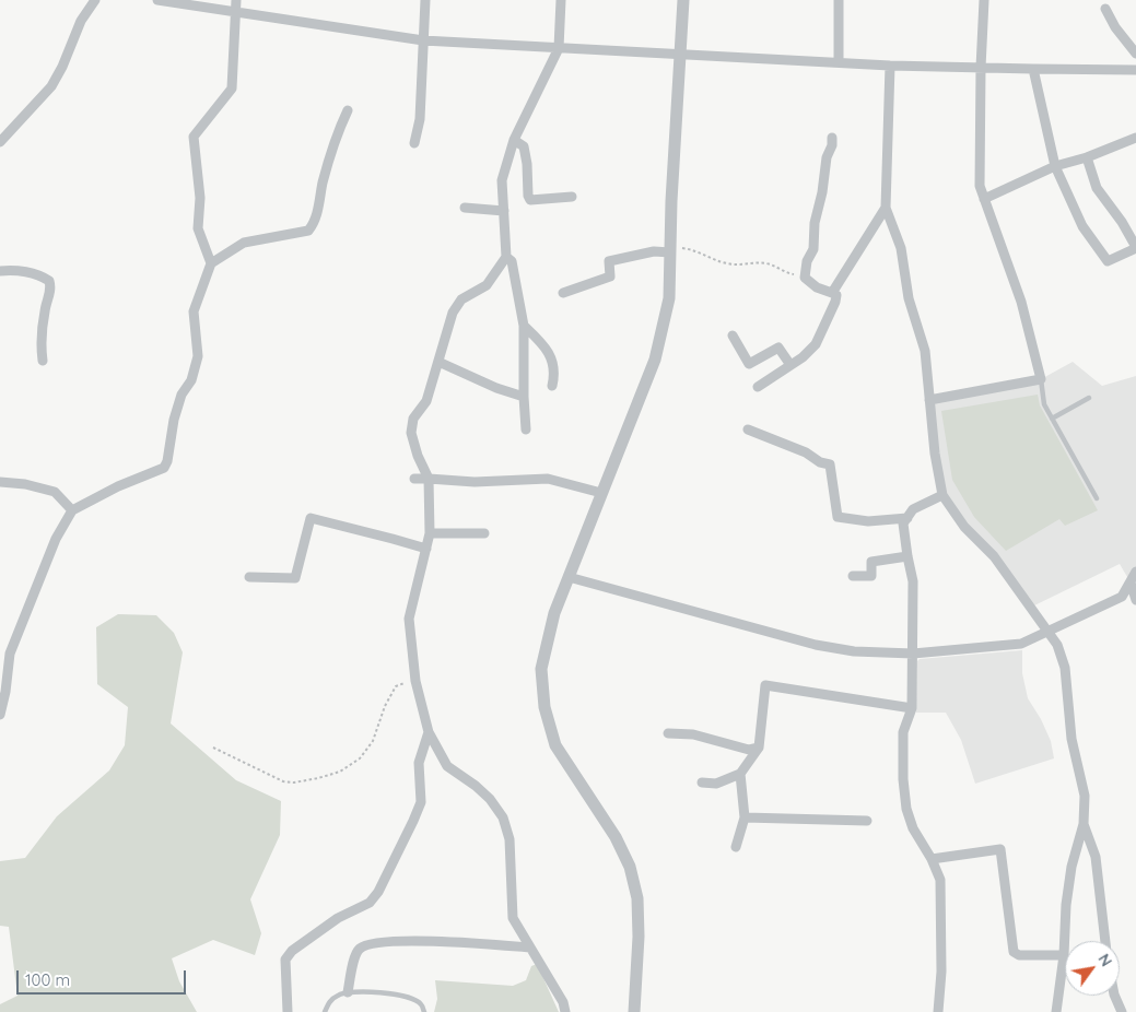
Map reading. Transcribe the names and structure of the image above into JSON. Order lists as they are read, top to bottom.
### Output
{
  "scale_bar": "100 m",
  "north": "top right"
}
